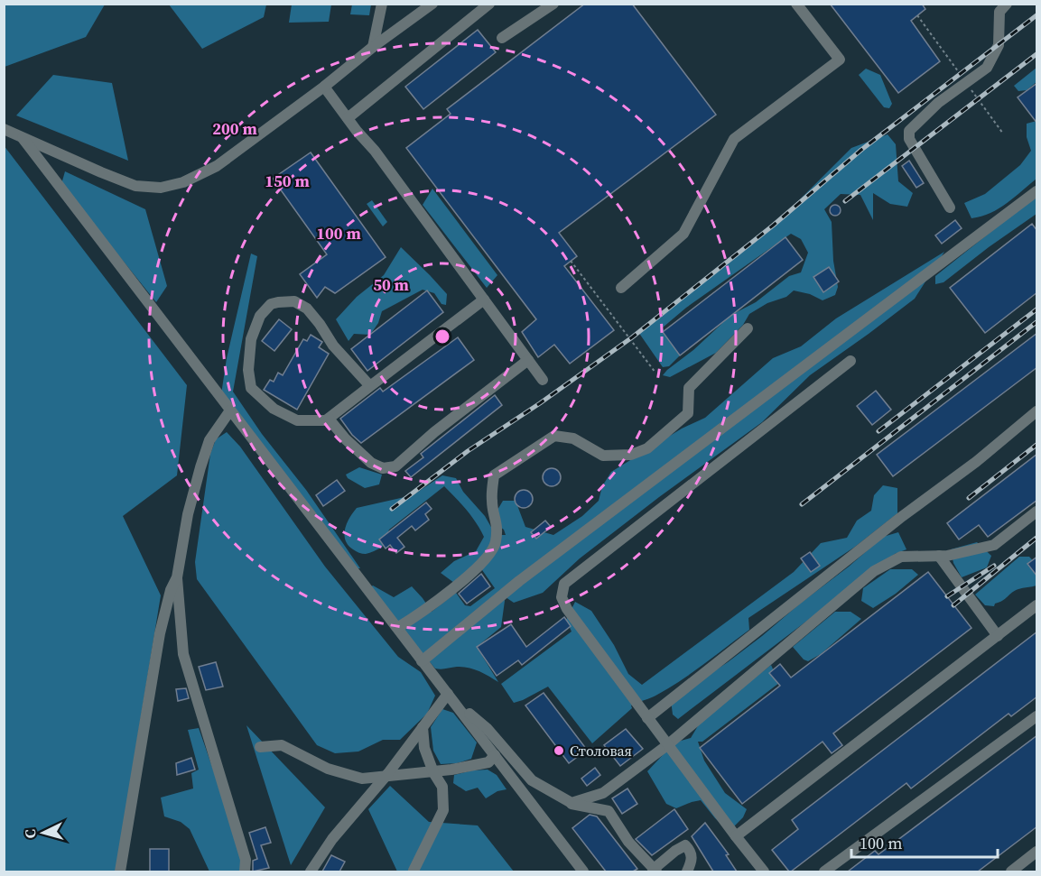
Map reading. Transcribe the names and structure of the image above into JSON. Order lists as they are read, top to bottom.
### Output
{
  "places": ["Столовая"],
  "scale_bar": "100 m",
  "north": "left",
  "rings": [
    "200 m",
    "150 m",
    "100 m",
    "50 m"
  ]
}
